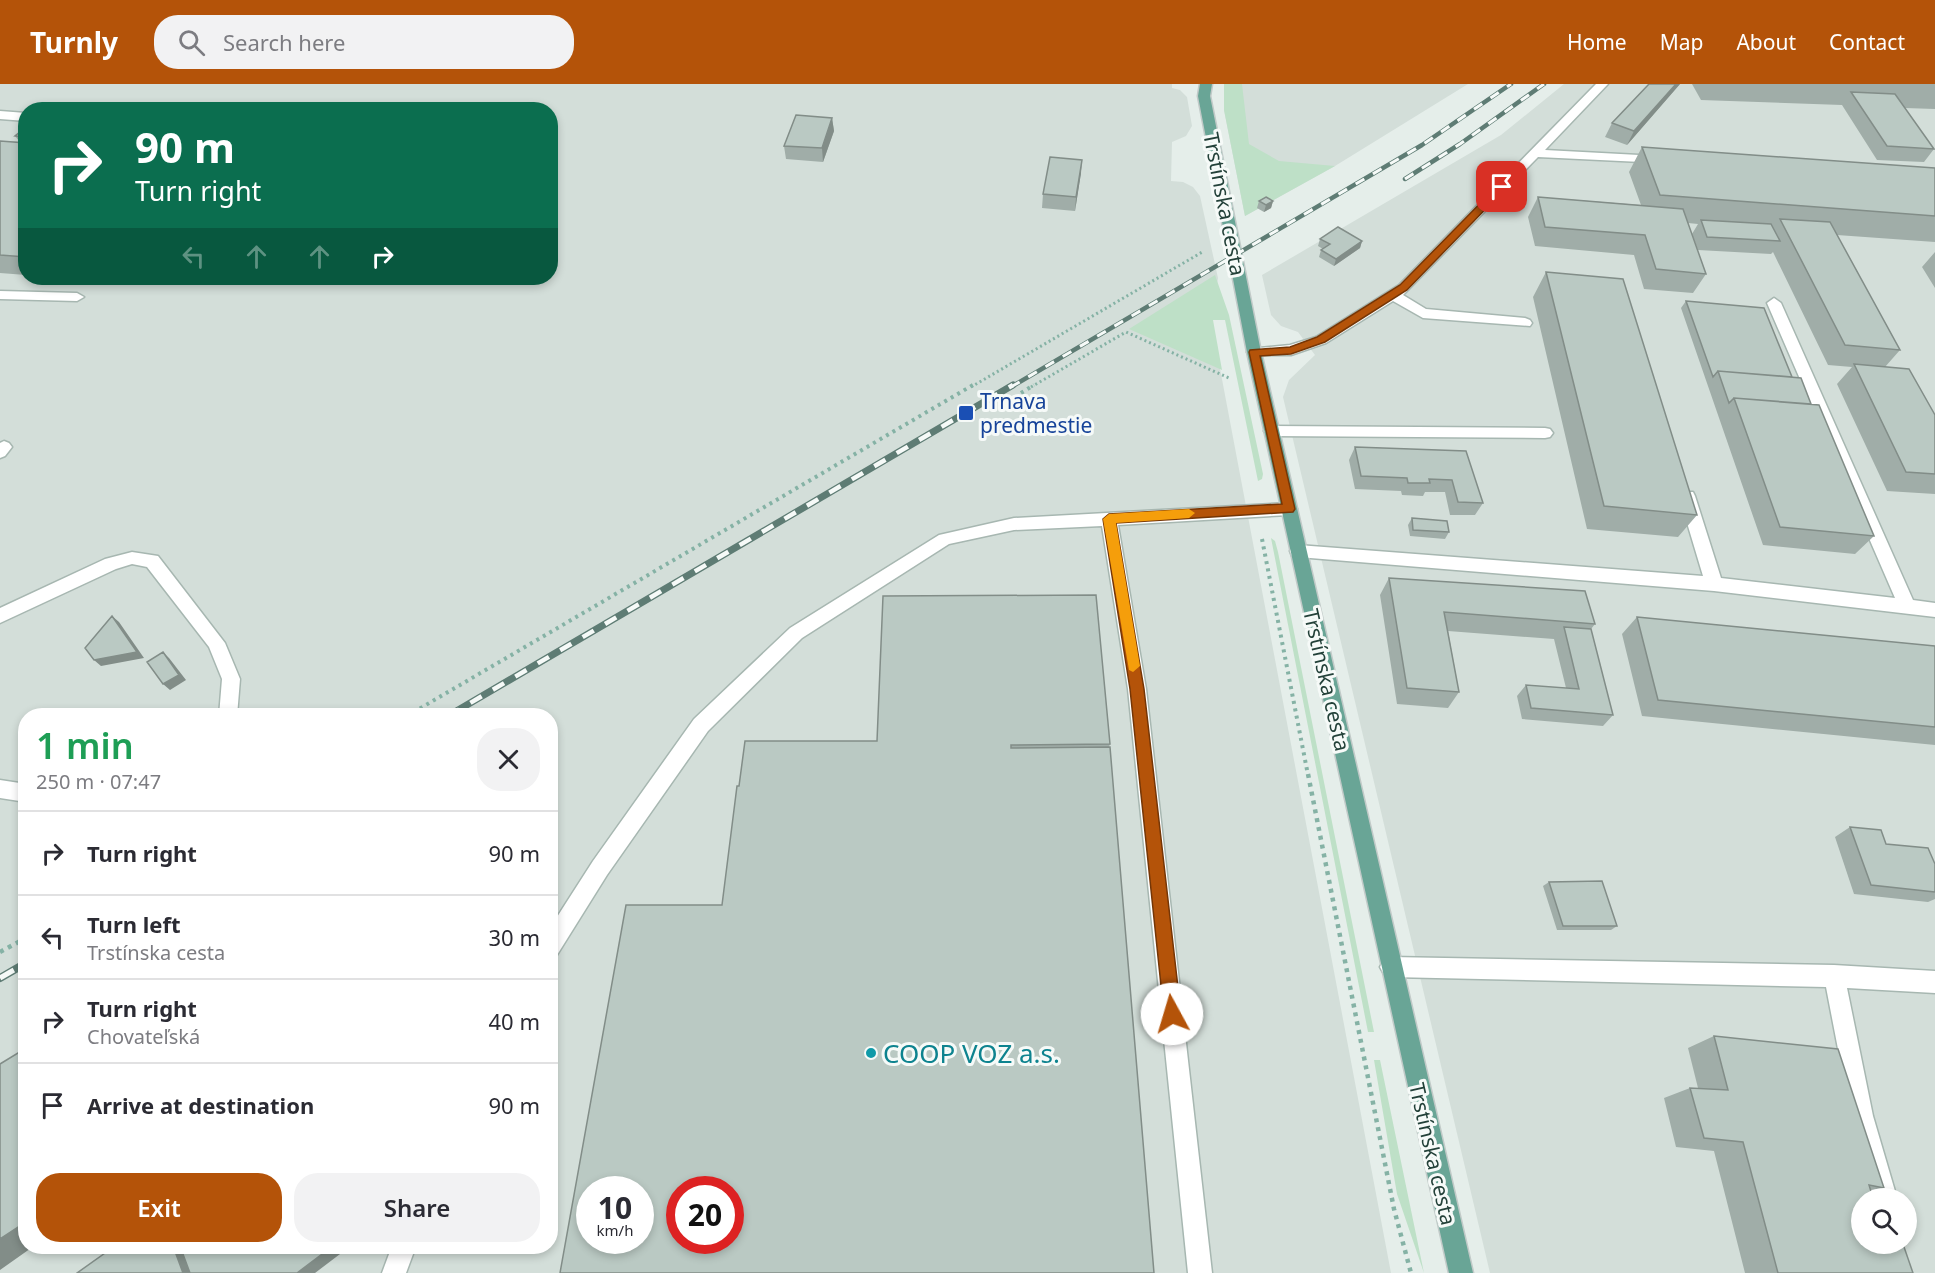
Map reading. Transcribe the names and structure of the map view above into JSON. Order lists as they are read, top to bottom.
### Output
{
  "streets": {
    "main road": ["Trstínska cesta"]
  },
  "places": {
    "transit": ["Trnava predmestie"],
    "other": ["COOP VOZ a.s."]
  },
  "page": {
    "header": "Turnly",
    "search": "Search here",
    "nav": [
      "Home",
      "Map",
      "About",
      "Contact"
    ],
    "turn": ["90 m", "Turn right"],
    "heading": ["1 min", "250 m · 07:47"],
    "list": [
      {
        "name": "Turn right",
        "value": "90 m"
      },
      {
        "name": "Turn left",
        "note": "Trstínska cesta",
        "value": "30 m"
      },
      {
        "name": "Turn right",
        "note": "Chovateľská",
        "value": "40 m"
      },
      {
        "name": "Arrive at destination",
        "value": "90 m"
      }
    ],
    "buttons": ["Exit", "Share"],
    "speed": "10 km/h",
    "limit": "20"
  }
}
